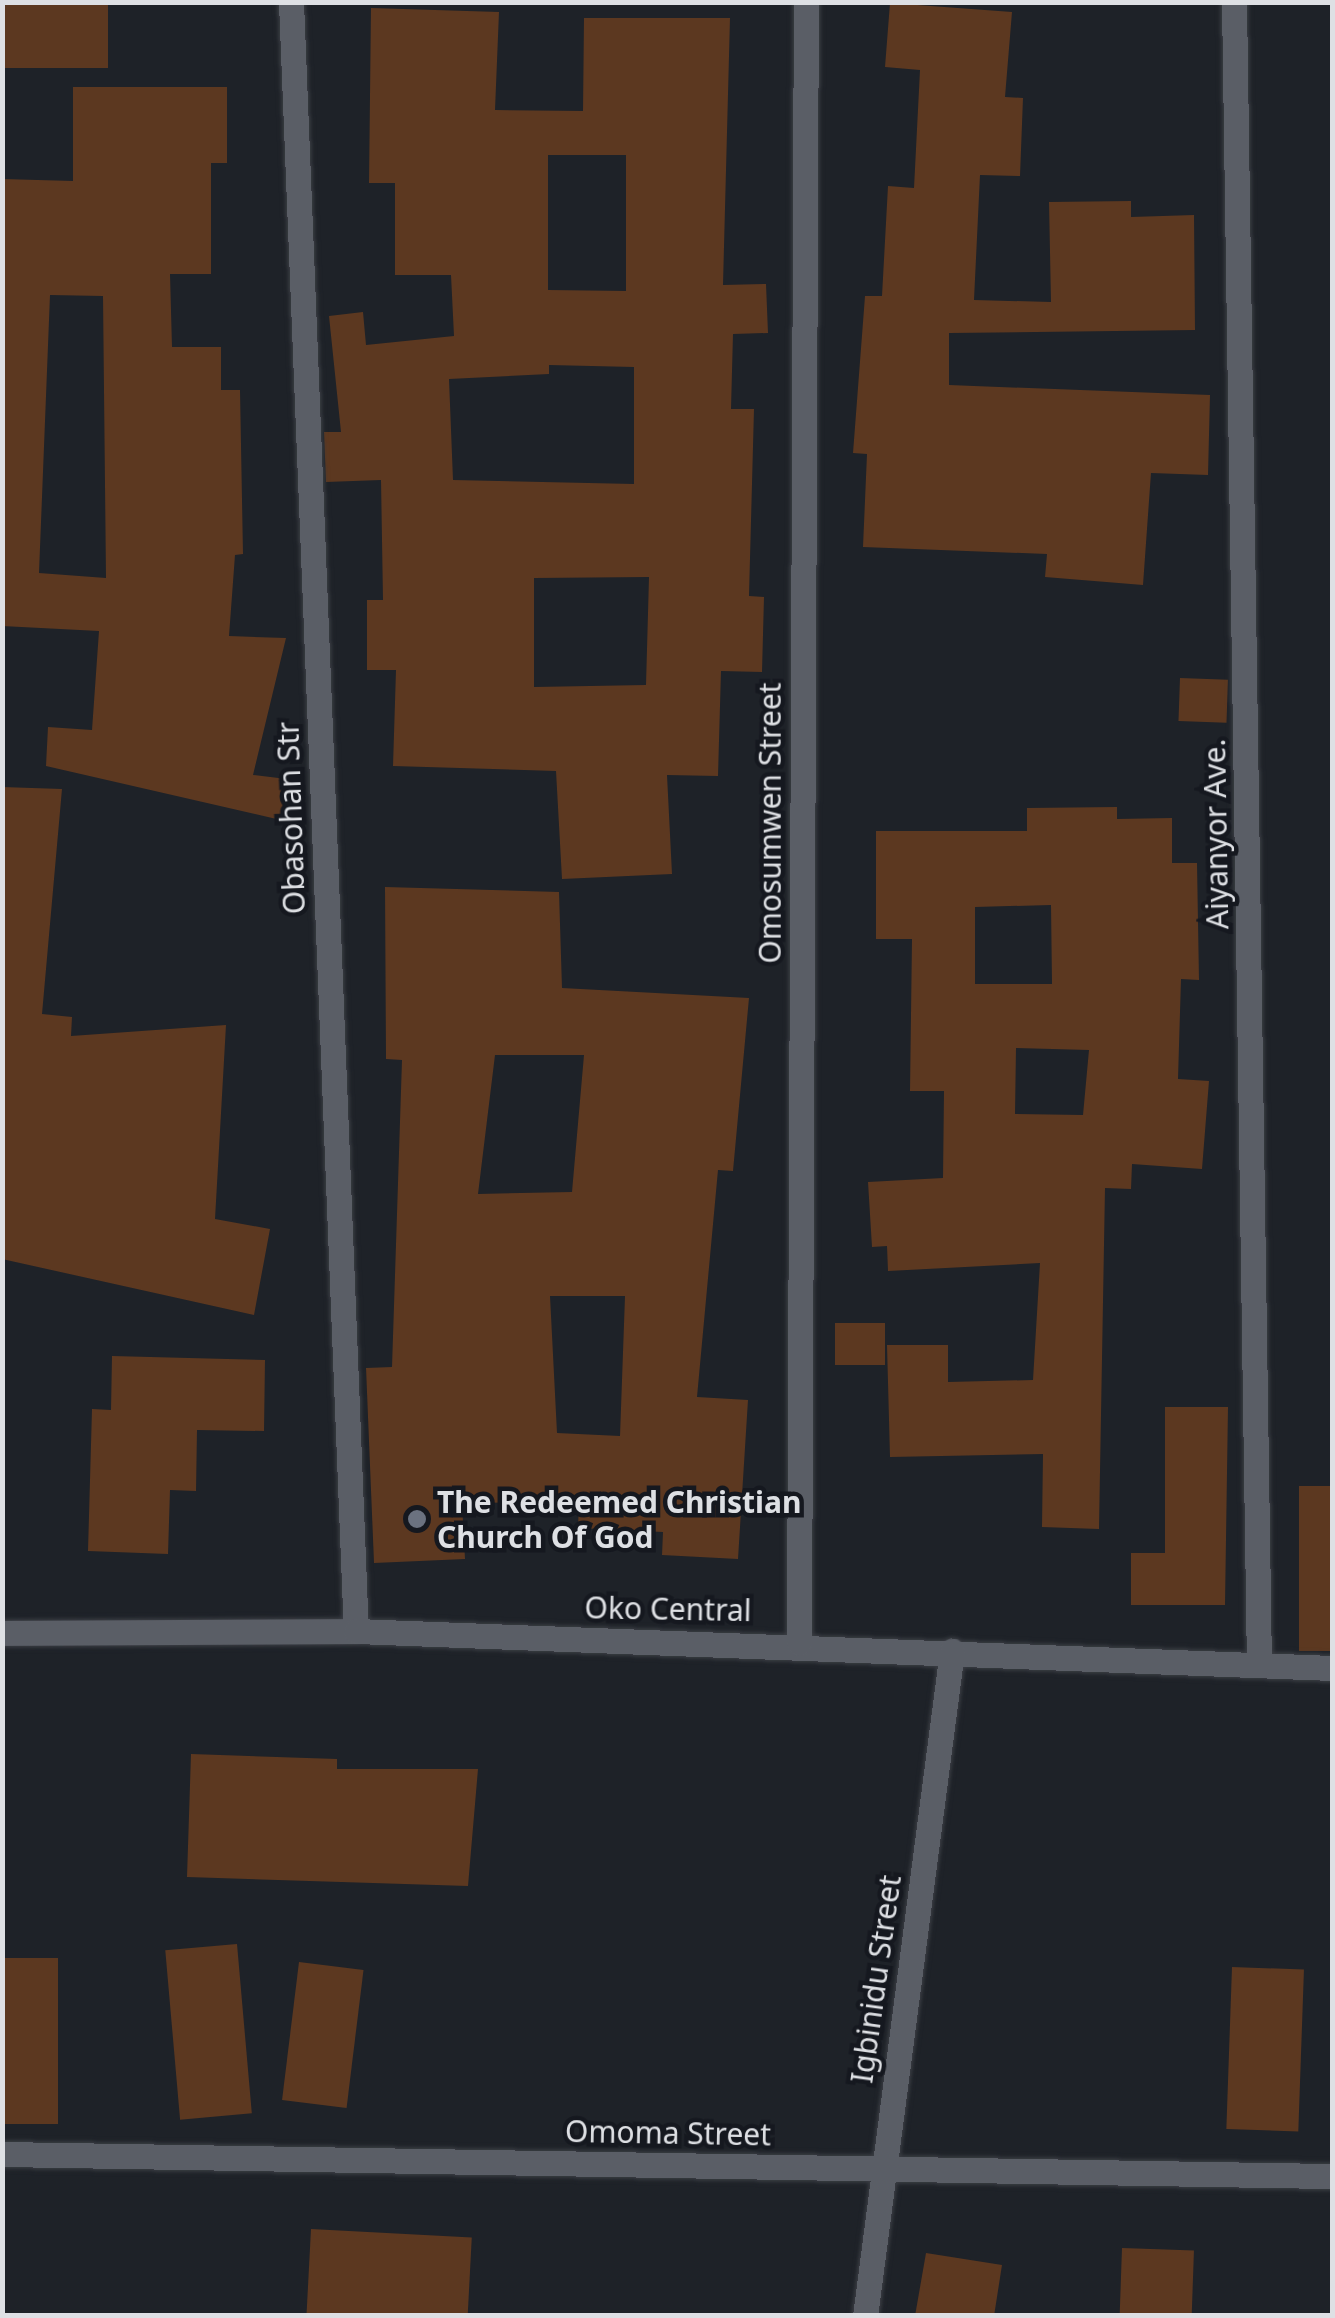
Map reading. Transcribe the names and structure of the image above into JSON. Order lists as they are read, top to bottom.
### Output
{
  "streets": {
    "street": [
      "Obasohan Str",
      "Omosumwen Street",
      "Aiyanyor Ave.",
      "Oko Central",
      "Igbinidu Street",
      "Omoma Street"
    ]
  },
  "crossings": [
    ["Obasohan Str", "Oko Central"],
    ["Omosumwen Street", "Oko Central"],
    ["Aiyanyor Ave.", "Oko Central"],
    ["Oko Central", "Igbinidu Street"],
    ["Igbinidu Street", "Omoma Street"]
  ],
  "places": ["The Redeemed Christian Church Of God"]
}
